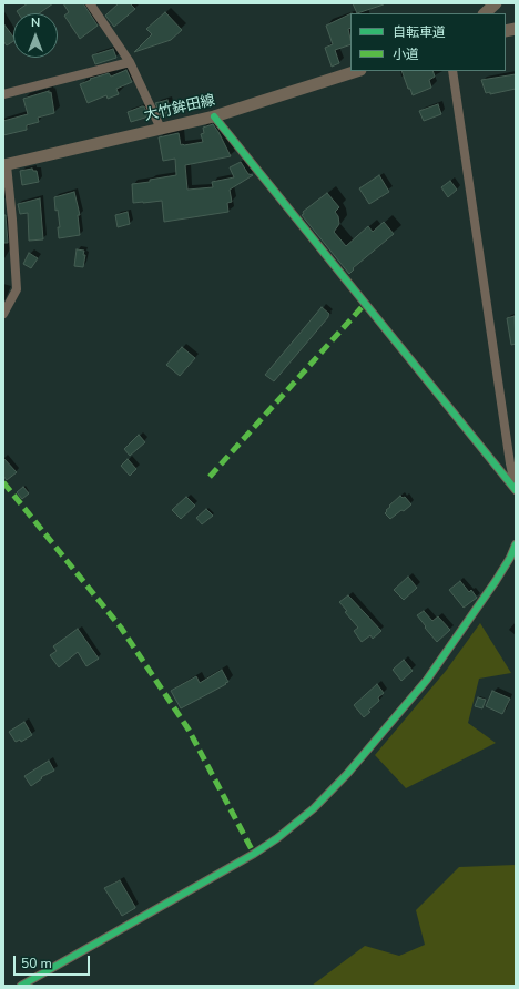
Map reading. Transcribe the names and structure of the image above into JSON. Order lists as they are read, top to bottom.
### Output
{
  "streets": {
    "main road": ["大竹鉾田線"]
  },
  "legend": ["自転車道", "小道"],
  "scale_bar": "50 m",
  "north": "top"
}
